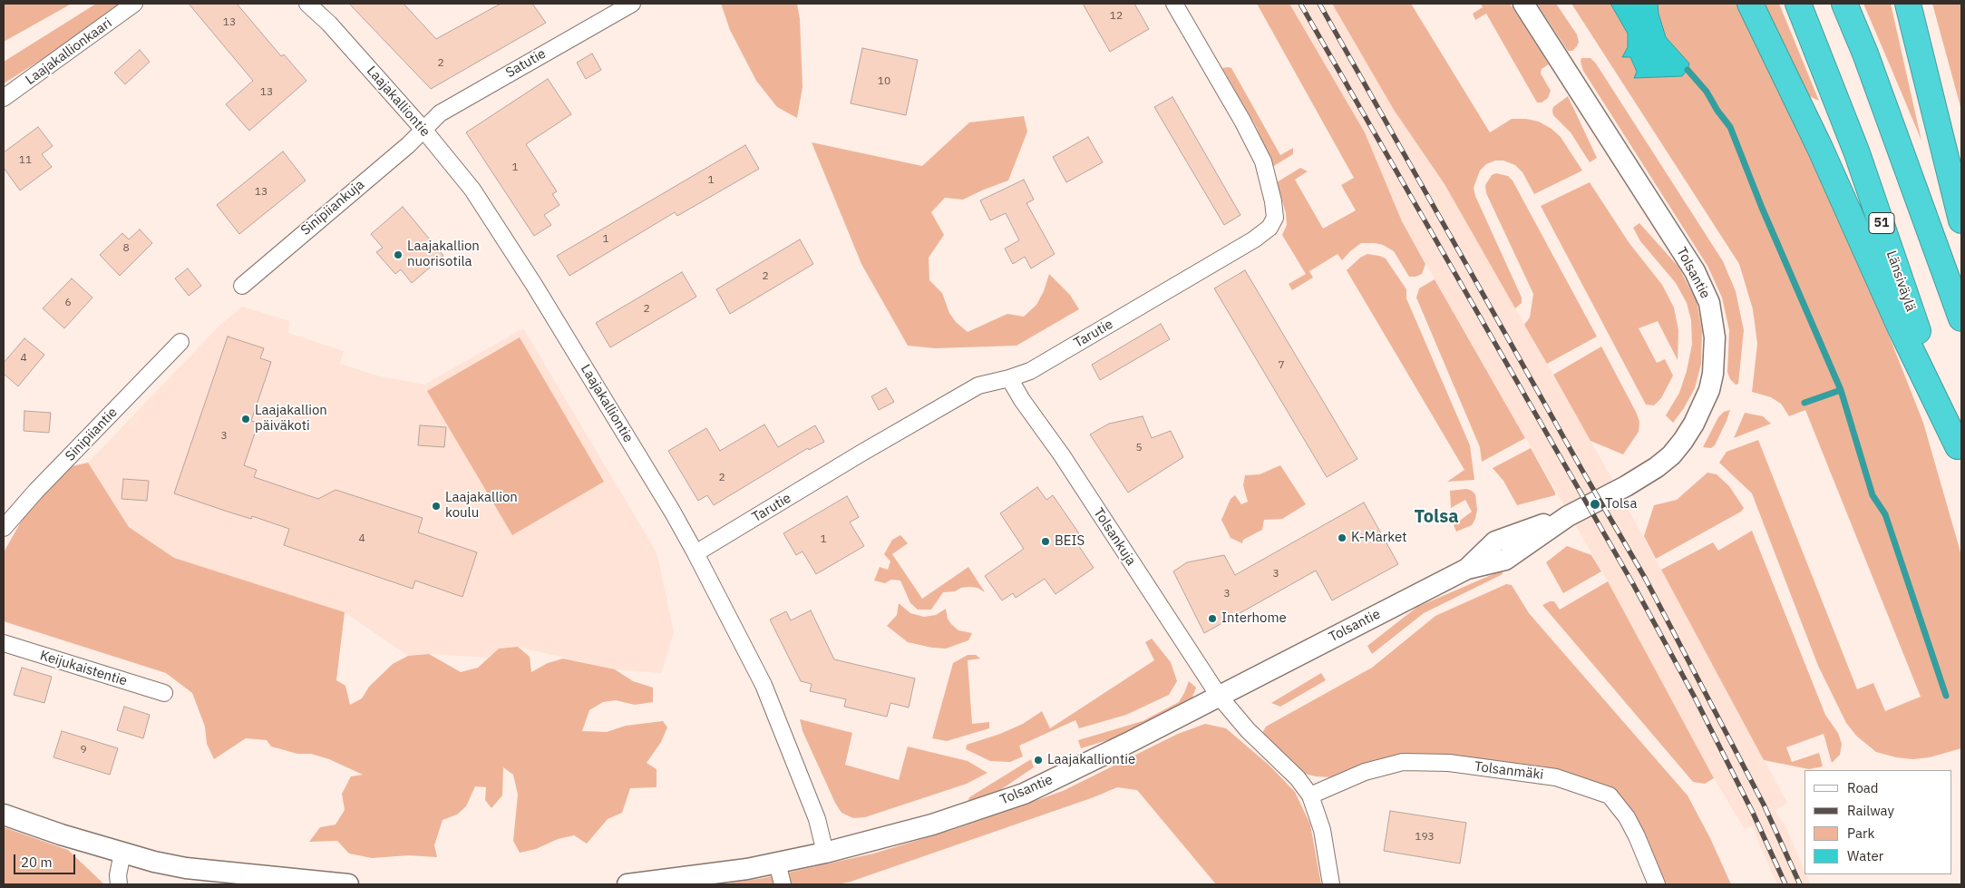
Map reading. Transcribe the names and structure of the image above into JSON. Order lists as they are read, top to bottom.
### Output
{
  "streets": {
    "highway": ["51", "Länsiväylä"],
    "street": [
      "Laajakallionkaari",
      "Satutie",
      "Laajakalliontie",
      "Sinipiiankuja",
      "Tolsantie",
      "Tarutie",
      "Sinipiiantie",
      "Tolsankuja",
      "Keijukaistentie",
      "Tolsanmäki"
    ]
  },
  "crossings": [
    ["Satutie", "Laajakalliontie"],
    ["Satutie", "Sinipiiankuja"],
    ["Laajakalliontie", "Sinipiiankuja"],
    ["Laajakalliontie", "Tolsantie"],
    ["Laajakalliontie", "Tarutie"],
    ["Tolsantie", "Tolsankuja"],
    ["Tarutie", "Tolsankuja"],
    ["Tolsankuja", "Tolsanmäki"]
  ],
  "districts": ["Tolsa"],
  "places": [
    "Laajakallion nuorisotila",
    "Laajakallion päiväkoti",
    "Tolsa",
    "Laajakallion koulu",
    "K-Market",
    "BEIS",
    "Interhome",
    "Laajakalliontie"
  ],
  "house_numbers": [
    "12",
    "13",
    "2",
    "10",
    "13",
    "11",
    "1",
    "1",
    "13",
    "1",
    "8",
    "2",
    "6",
    "2",
    "4",
    "7",
    "3",
    "5",
    "2",
    "4",
    "1",
    "3",
    "3",
    "9",
    "193"
  ],
  "legend": [
    "Road",
    "Railway",
    "Park",
    "Water"
  ],
  "scale_bar": "20 m"
}
